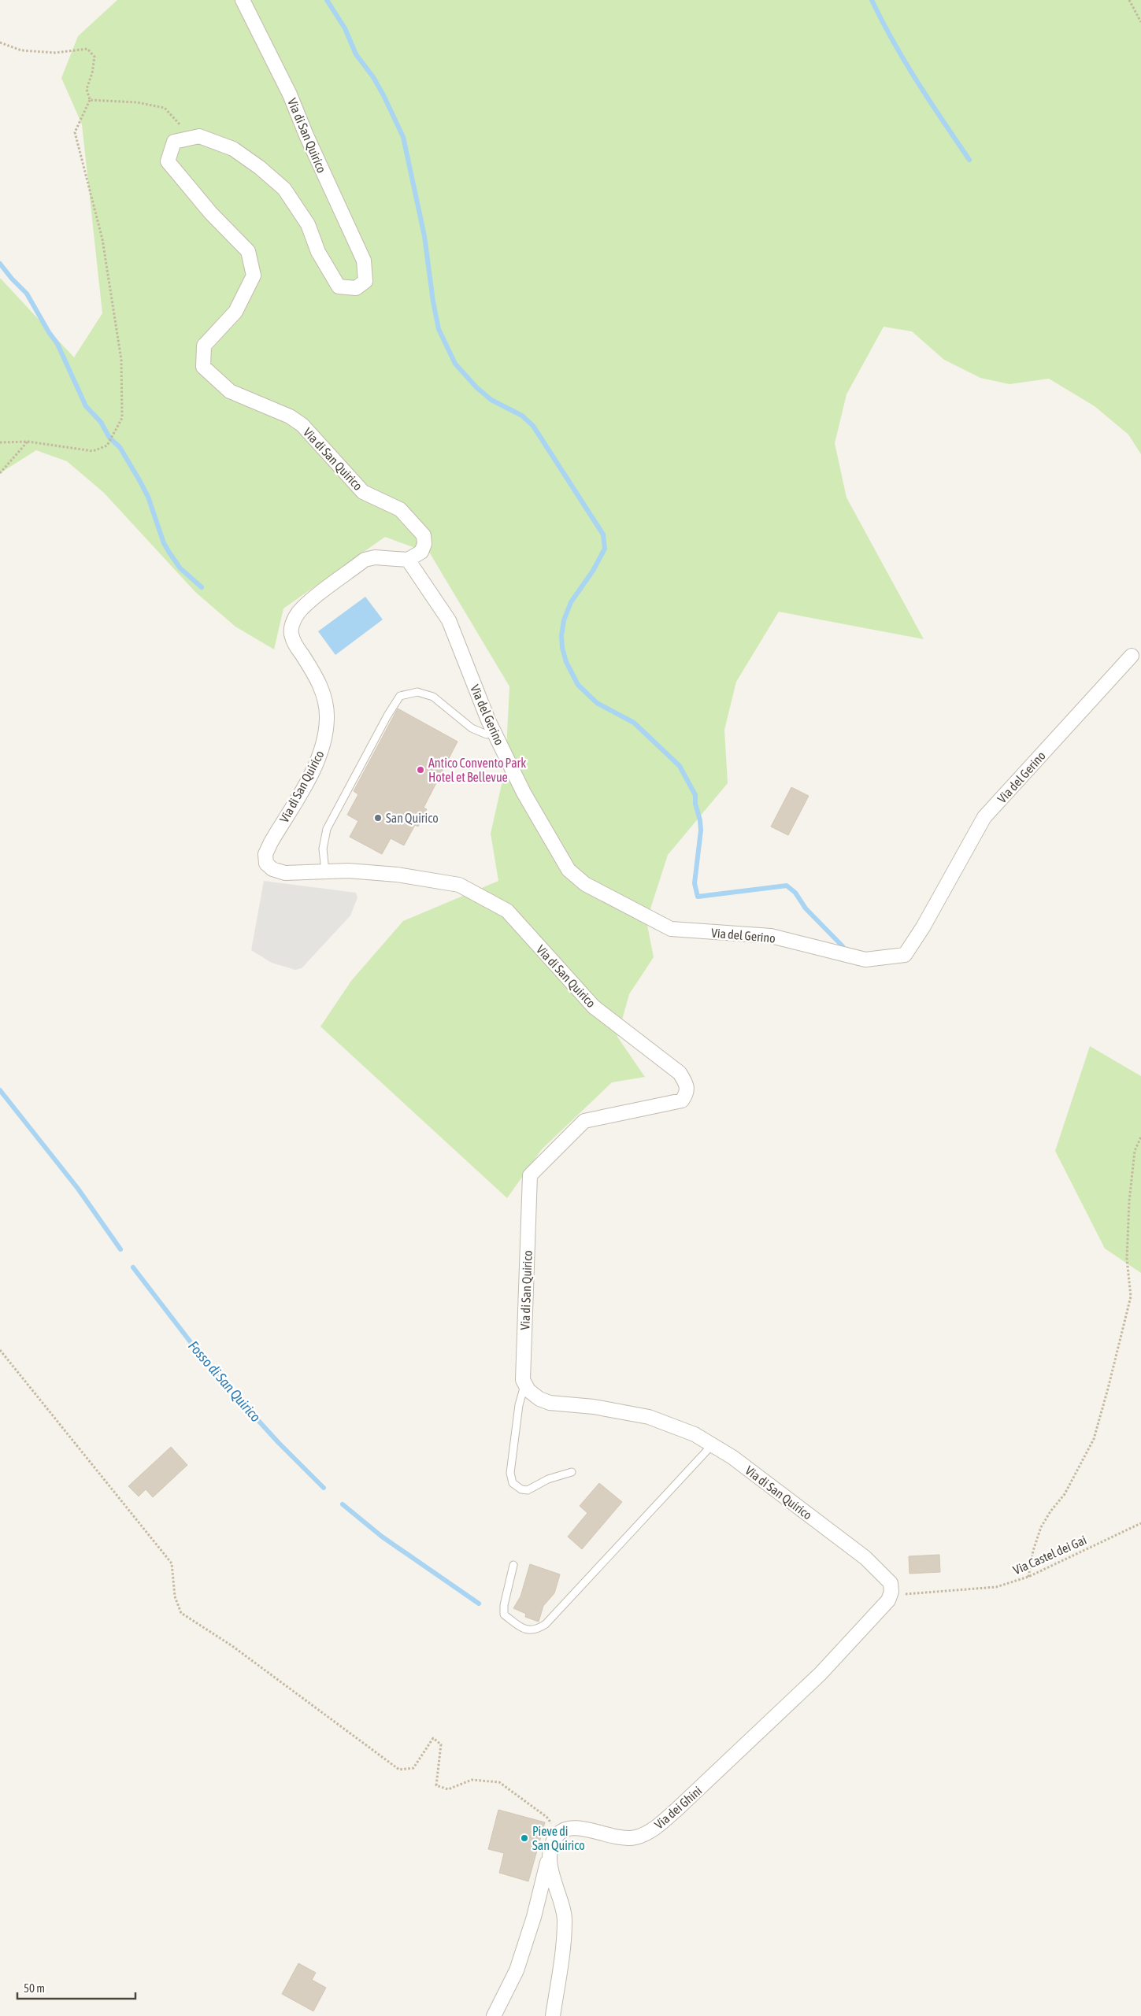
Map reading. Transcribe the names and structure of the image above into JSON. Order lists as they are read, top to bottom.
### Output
{
  "streets": {
    "street": ["Via di San Quirico", "Via del Gerino", "Via dei Ghini"],
    "path": ["Via Castel dei Gai"]
  },
  "crossings": [
    ["Via di San Quirico", "Via del Gerino"],
    ["Via di San Quirico", "Via Castel dei Gai"],
    ["Via di San Quirico", "Via dei Ghini"],
    ["Via Castel dei Gai", "Via dei Ghini"]
  ],
  "water": ["Fosso di San Quirico"],
  "places": ["Antico Convento Park Hotel et Bellevue", "San Quirico", "Pieve di San Quirico"],
  "scale_bar": "50 m"
}
